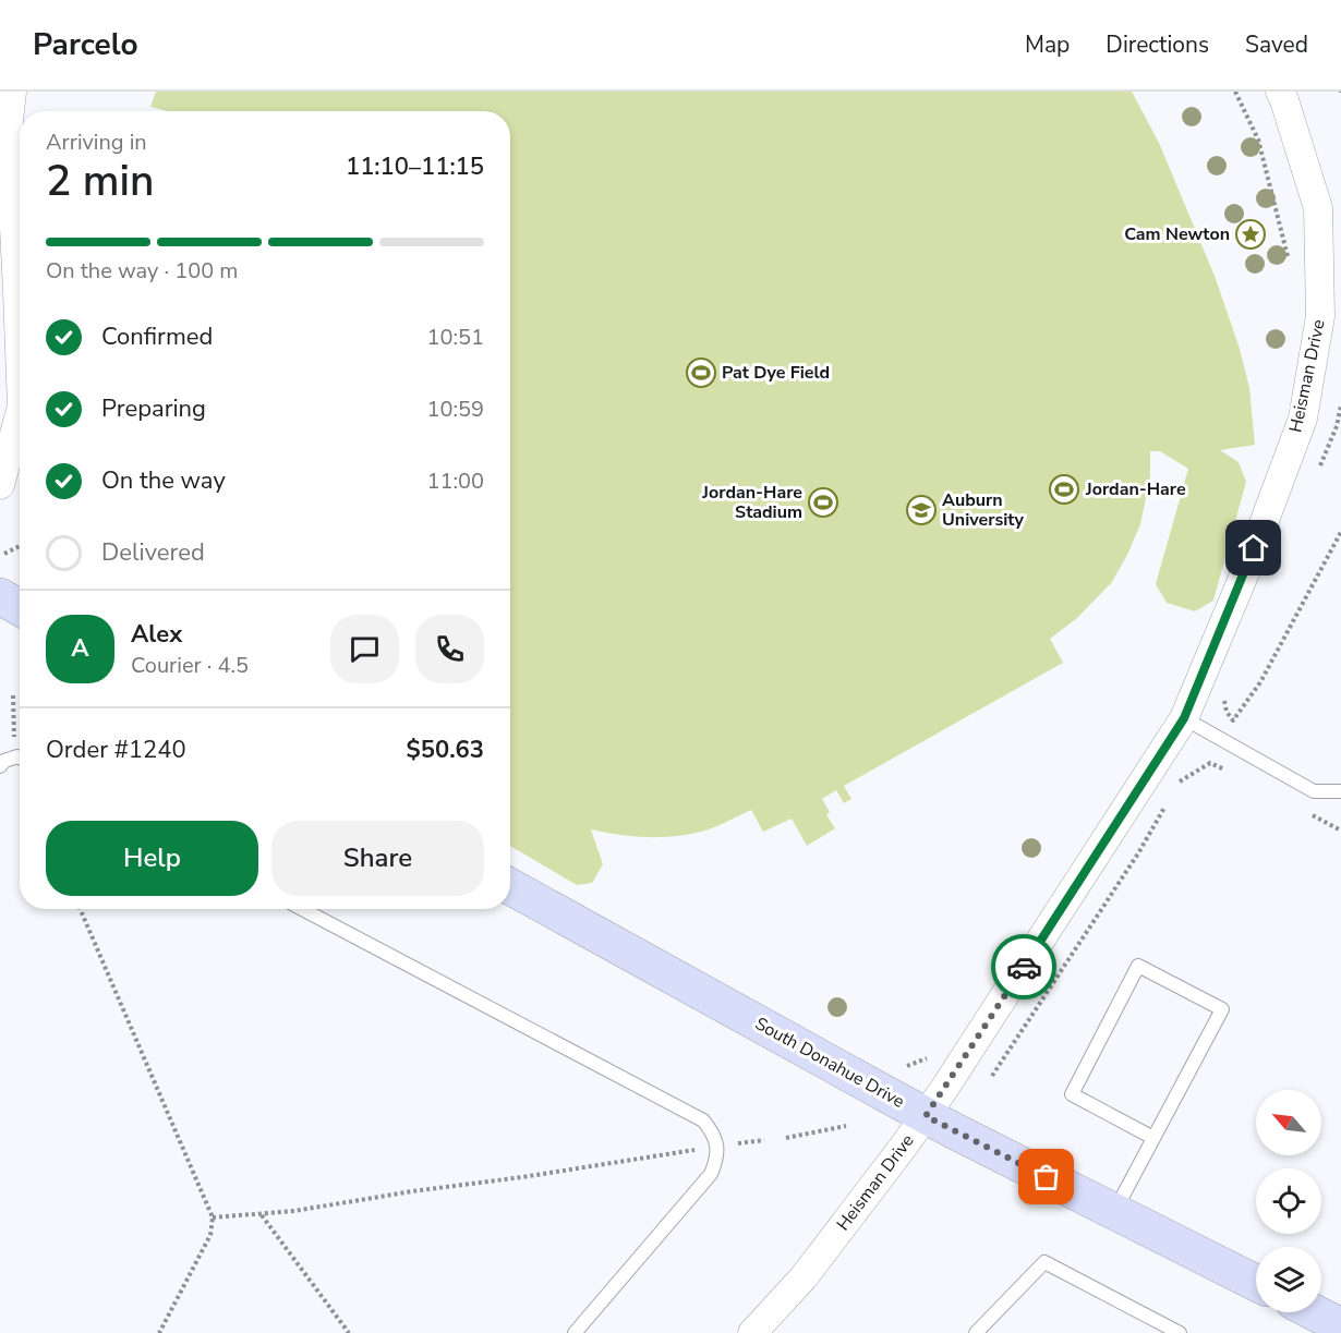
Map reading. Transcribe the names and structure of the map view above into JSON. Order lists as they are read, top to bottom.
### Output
{
  "streets": {
    "street": ["Heisman Drive", "South Donahue Drive"]
  },
  "crossings": [
    ["Heisman Drive", "South Donahue Drive"]
  ],
  "places": {
    "place": ["Cam Newton"],
    "sports": ["Pat Dye Field", "Jordan-Hare", "Jordan-Hare Stadium"],
    "school or university": ["Auburn University"]
  },
  "north": "top left",
  "page": {
    "header": "Parcelo",
    "nav": ["Map", "Directions", "Saved"],
    "heading": ["2 min", "Arriving in", "11:10–11:15"],
    "panel": [
      "Alex",
      "Courier · 4.5",
      "Order #1240",
      "$50.63"
    ],
    "bar": "On the way · 100 m",
    "list": [
      ["Confirmed", "10:51"],
      ["Preparing", "10:59"],
      ["On the way", "11:00"],
      "Delivered"
    ],
    "round": "A",
    "buttons": ["Help", "Share"]
  }
}
